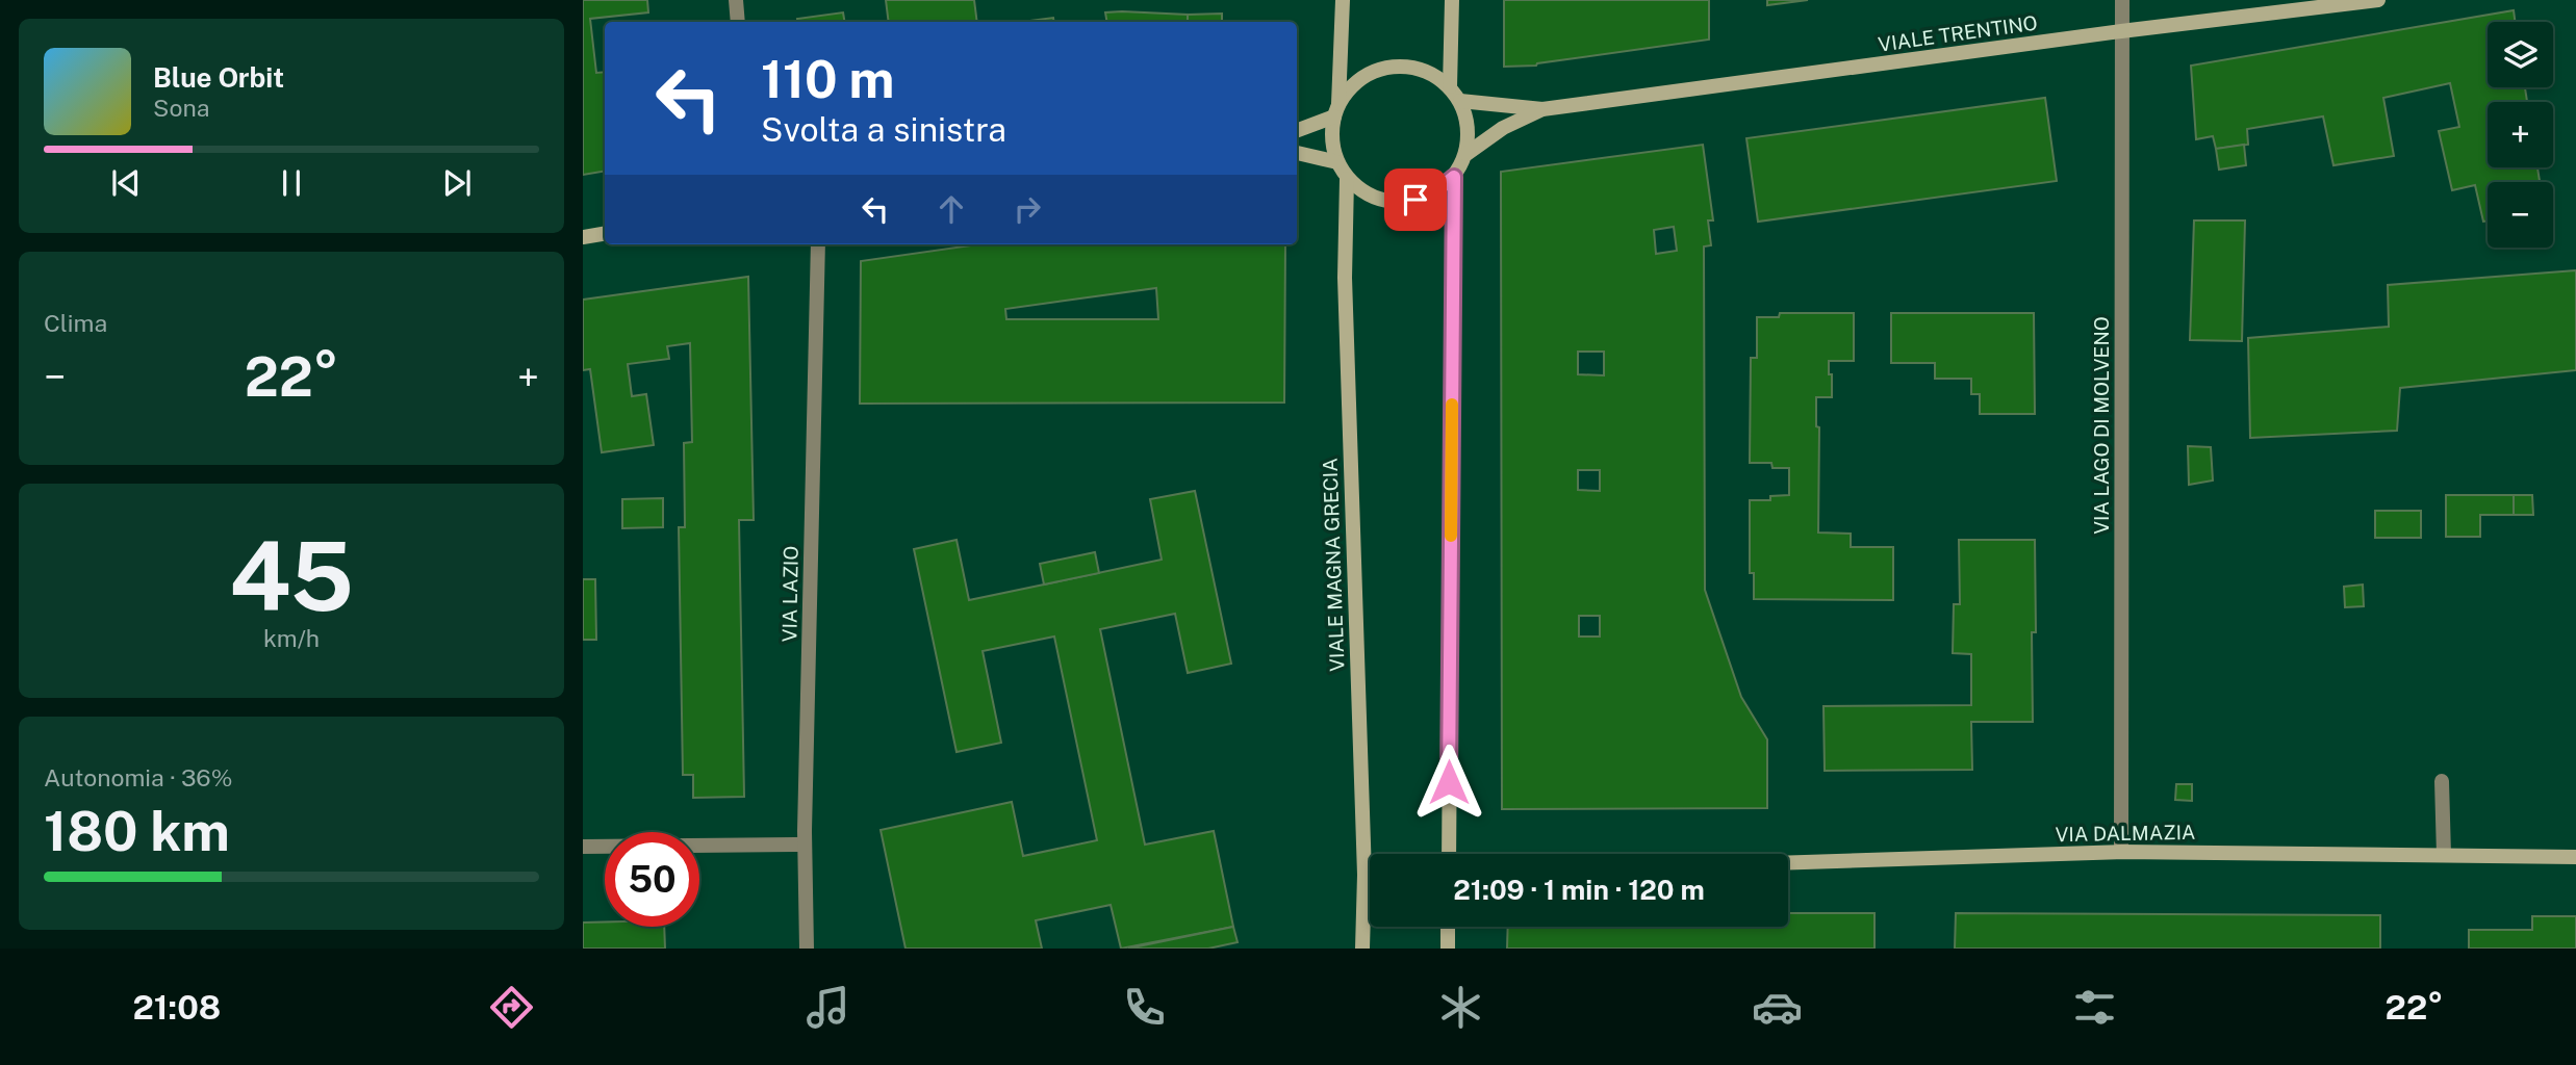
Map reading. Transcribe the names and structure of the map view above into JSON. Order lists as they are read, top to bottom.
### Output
{
  "streets": {
    "main road": ["VIALE TRENTINO", "VIALE MAGNA GRECIA", "VIA DALMAZIA"],
    "street": ["VIA LAGO DI MOLVENO", "VIA LAZIO"]
  },
  "crossings": [
    ["VIALE TRENTINO", "VIA LAGO DI MOLVENO"],
    ["VIALE TRENTINO", "VIALE MAGNA GRECIA"],
    ["VIA LAGO DI MOLVENO", "VIA DALMAZIA"]
  ],
  "page": {
    "map_buttons": ["+", "−"],
    "turn": ["110 m", "Svolta a sinistra"],
    "song": ["Blue Orbit", "Sona"],
    "tile": [
      "Clima",
      ["45", "km/h"],
      ["Autonomia · 36%", "180 km"]
    ],
    "heat": ["−", "22°", "+"],
    "limit": "50",
    "trip": "21:09 · 1 min · 120 m",
    "tabs": ["21:08", "22°"]
  }
}
